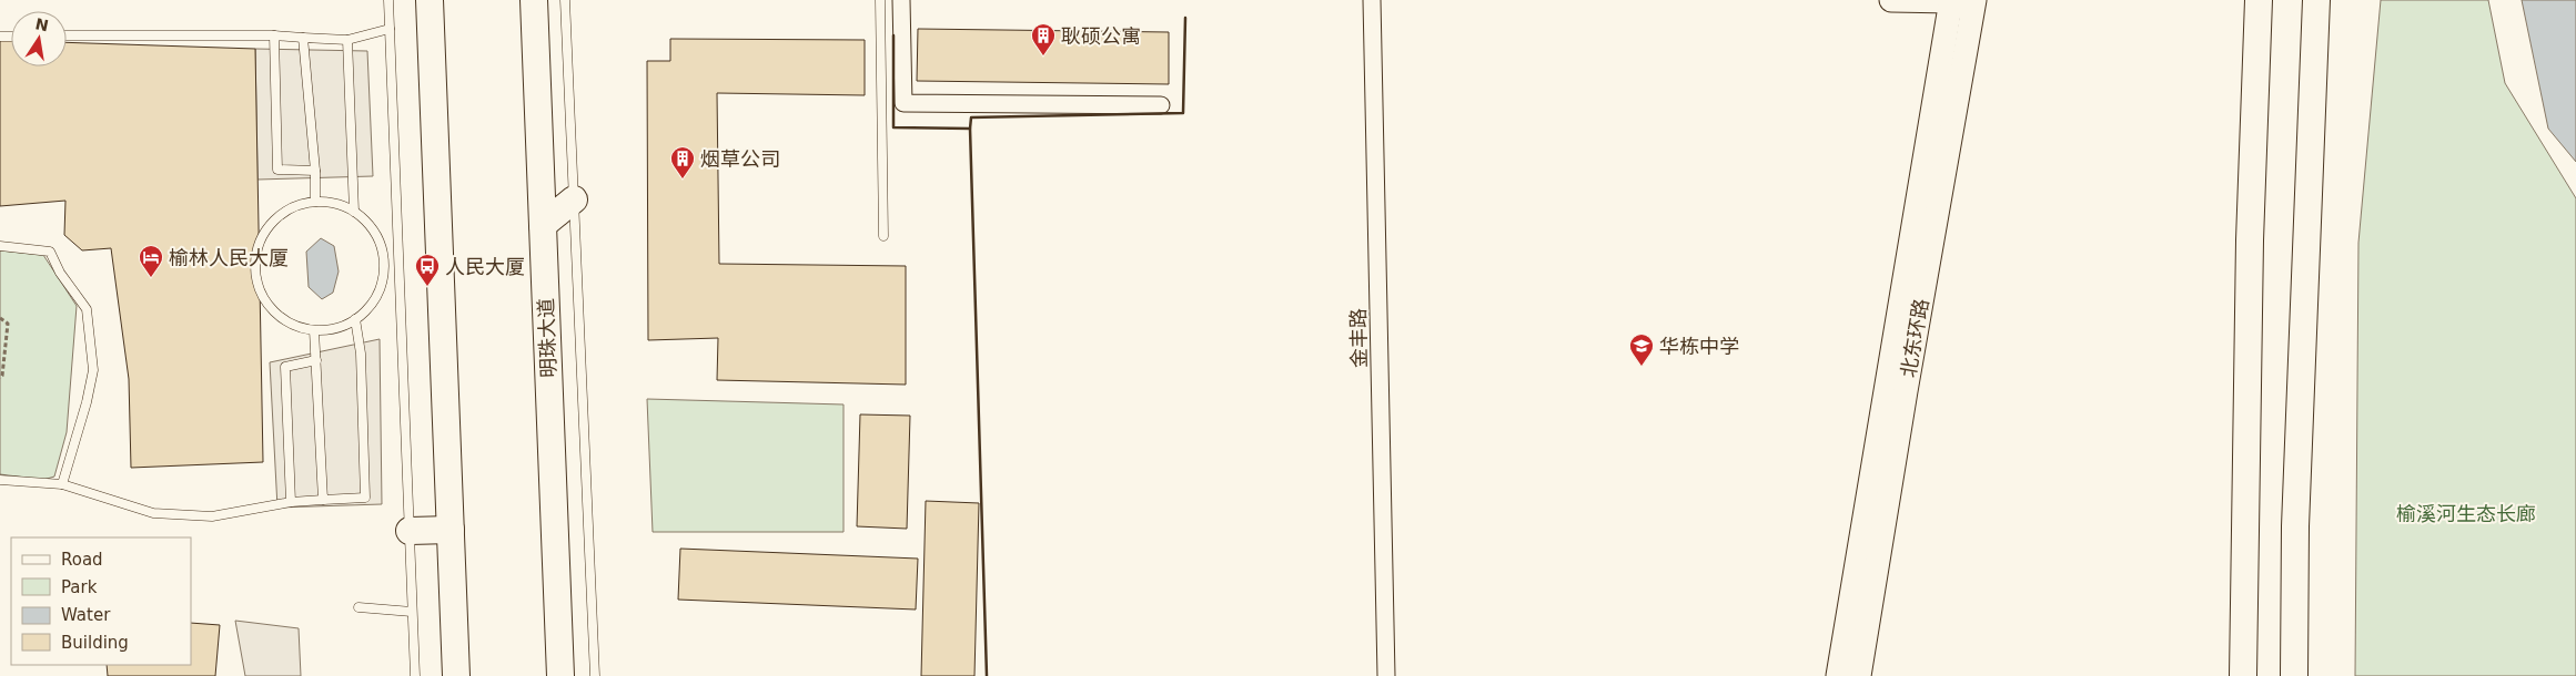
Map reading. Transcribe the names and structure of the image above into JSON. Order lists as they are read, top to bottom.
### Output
{
  "streets": {
    "main road": ["明珠大道", "北东环路"],
    "street": ["金丰路"]
  },
  "parks": ["榆溪河生态长廊"],
  "places": {
    "building": ["耿硕公寓", "烟草公司"],
    "hotel": ["榆林人民大厦"],
    "bus stop": ["人民大厦"],
    "school or university": ["华栋中学"]
  },
  "legend": [
    "Road",
    "Park",
    "Water",
    "Building"
  ],
  "north": "top"
}
